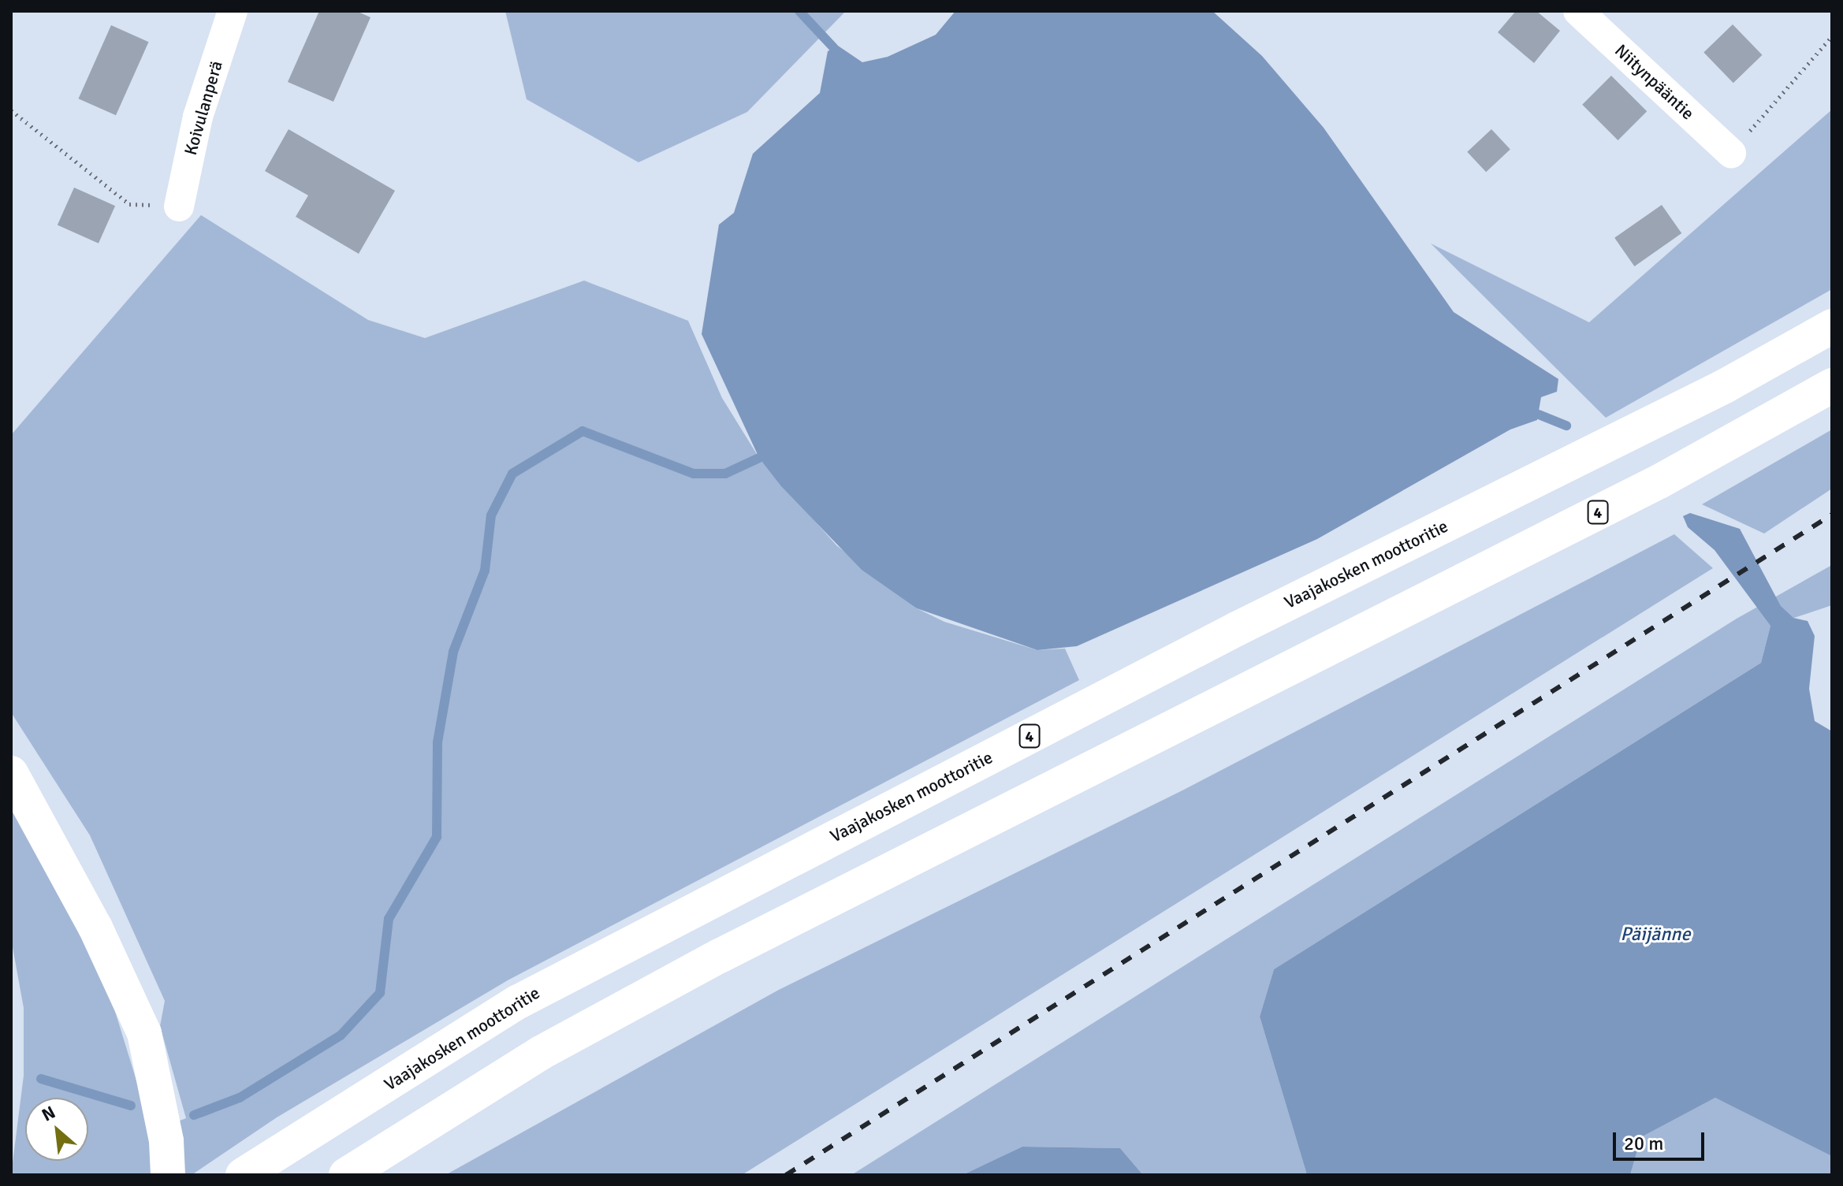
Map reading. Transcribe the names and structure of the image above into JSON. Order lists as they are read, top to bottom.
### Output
{
  "streets": {
    "highway": ["4", "Vaajakosken moottoritie"],
    "street": ["Niitynpääntie", "Koivulanperä"]
  },
  "water": ["Päijänne"],
  "scale_bar": "20 m",
  "north": "top left"
}
